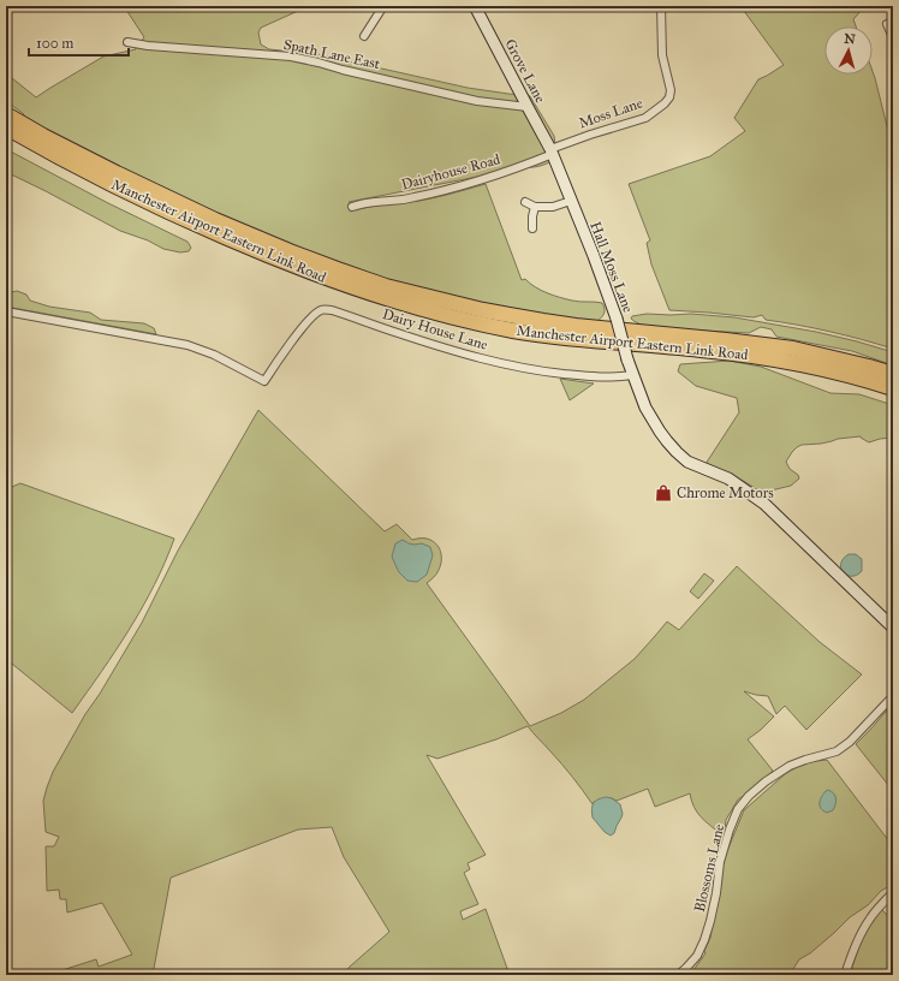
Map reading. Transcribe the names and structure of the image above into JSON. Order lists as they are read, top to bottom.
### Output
{
  "streets": {
    "highway": ["Manchester Airport Eastern Link Road"],
    "street": [
      "Spath Lane East",
      "Grove Lane",
      "Moss Lane",
      "Dairyhouse Road",
      "Hall Moss Lane",
      "Dairy House Lane",
      "Blossoms Lane"
    ]
  },
  "crossings": [
    ["Spath Lane East", "Grove Lane"],
    ["Grove Lane", "Moss Lane"],
    ["Grove Lane", "Dairyhouse Road"],
    ["Grove Lane", "Hall Moss Lane"],
    ["Moss Lane", "Dairyhouse Road"],
    ["Moss Lane", "Hall Moss Lane"],
    ["Dairyhouse Road", "Hall Moss Lane"],
    ["Hall Moss Lane", "Dairy House Lane"]
  ],
  "places": {
    "shop": ["Chrome Motors"]
  },
  "scale_bar": "100 m",
  "north": "top"
}
